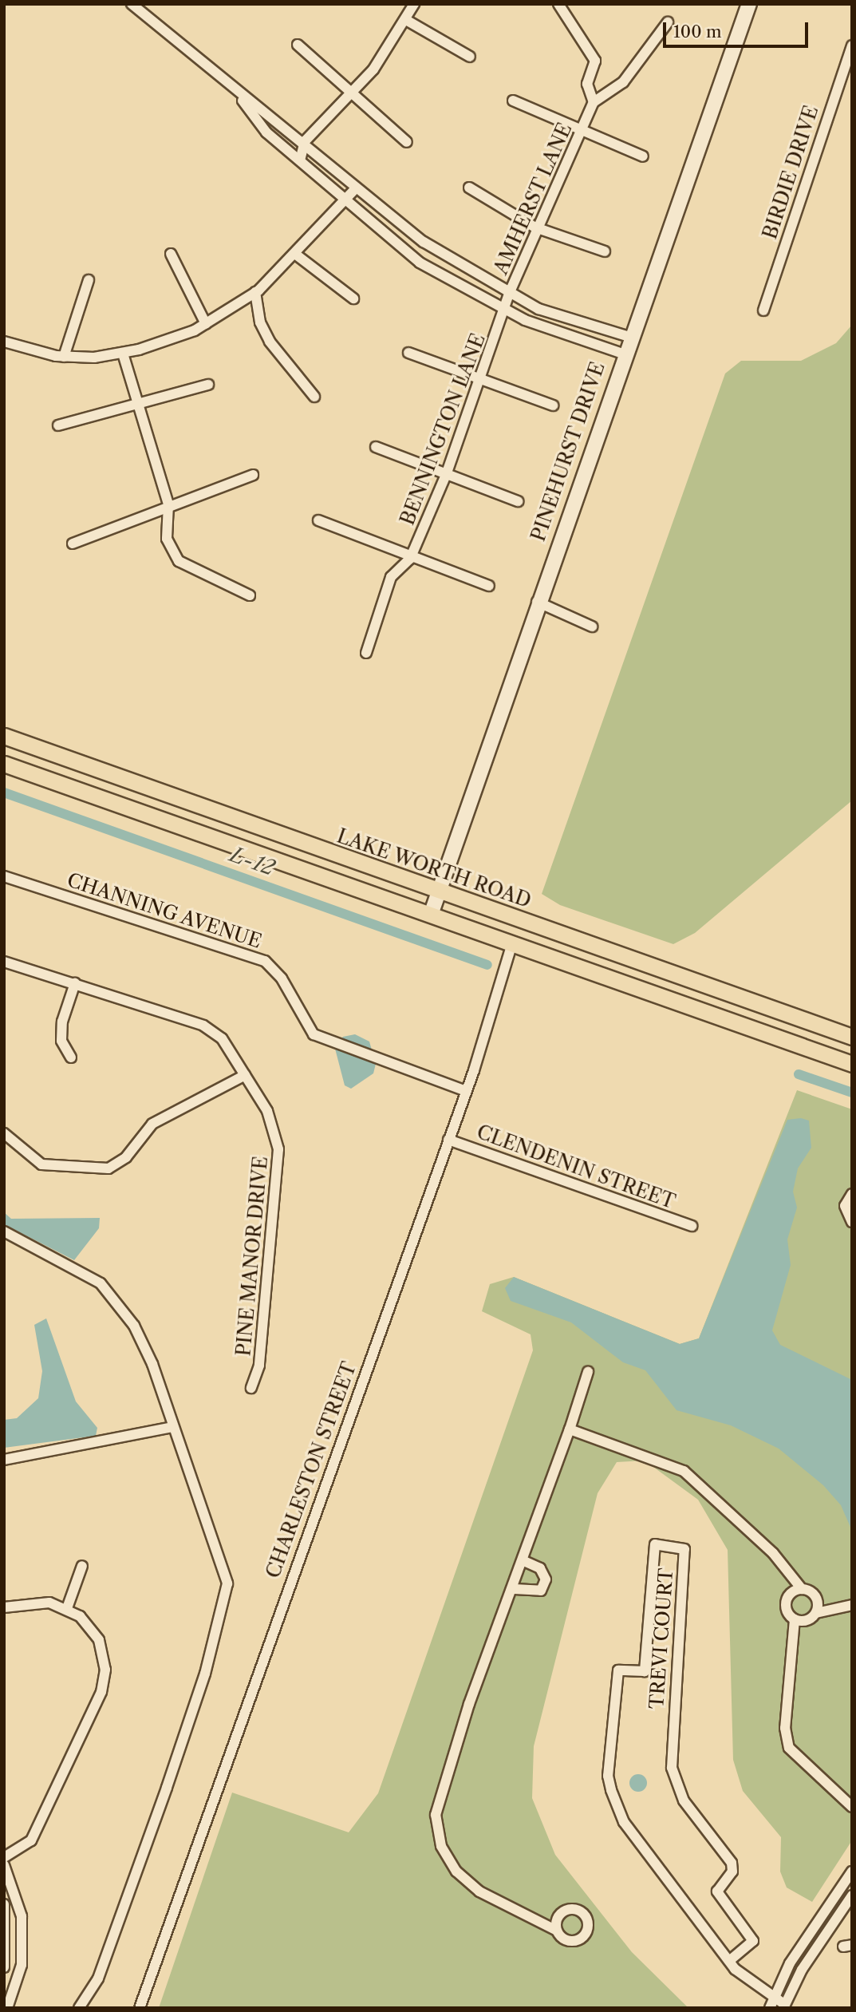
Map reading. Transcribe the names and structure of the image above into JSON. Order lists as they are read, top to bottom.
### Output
{
  "streets": {
    "main road": ["LAKE WORTH ROAD"],
    "street": [
      "BIRDIE DRIVE",
      "AMHERST LANE",
      "BENNINGTON LANE",
      "PINEHURST DRIVE",
      "CHANNING AVENUE",
      "CLENDENIN STREET",
      "PINE MANOR DRIVE",
      "CHARLESTON STREET",
      "TREVI COURT"
    ]
  },
  "crossings": [
    ["AMHERST LANE", "BENNINGTON LANE"],
    ["PINEHURST DRIVE", "LAKE WORTH ROAD"],
    ["CHANNING AVENUE", "CHARLESTON STREET"],
    ["CLENDENIN STREET", "CHARLESTON STREET"]
  ],
  "water": ["L-12"],
  "scale_bar": "100 m"
}
